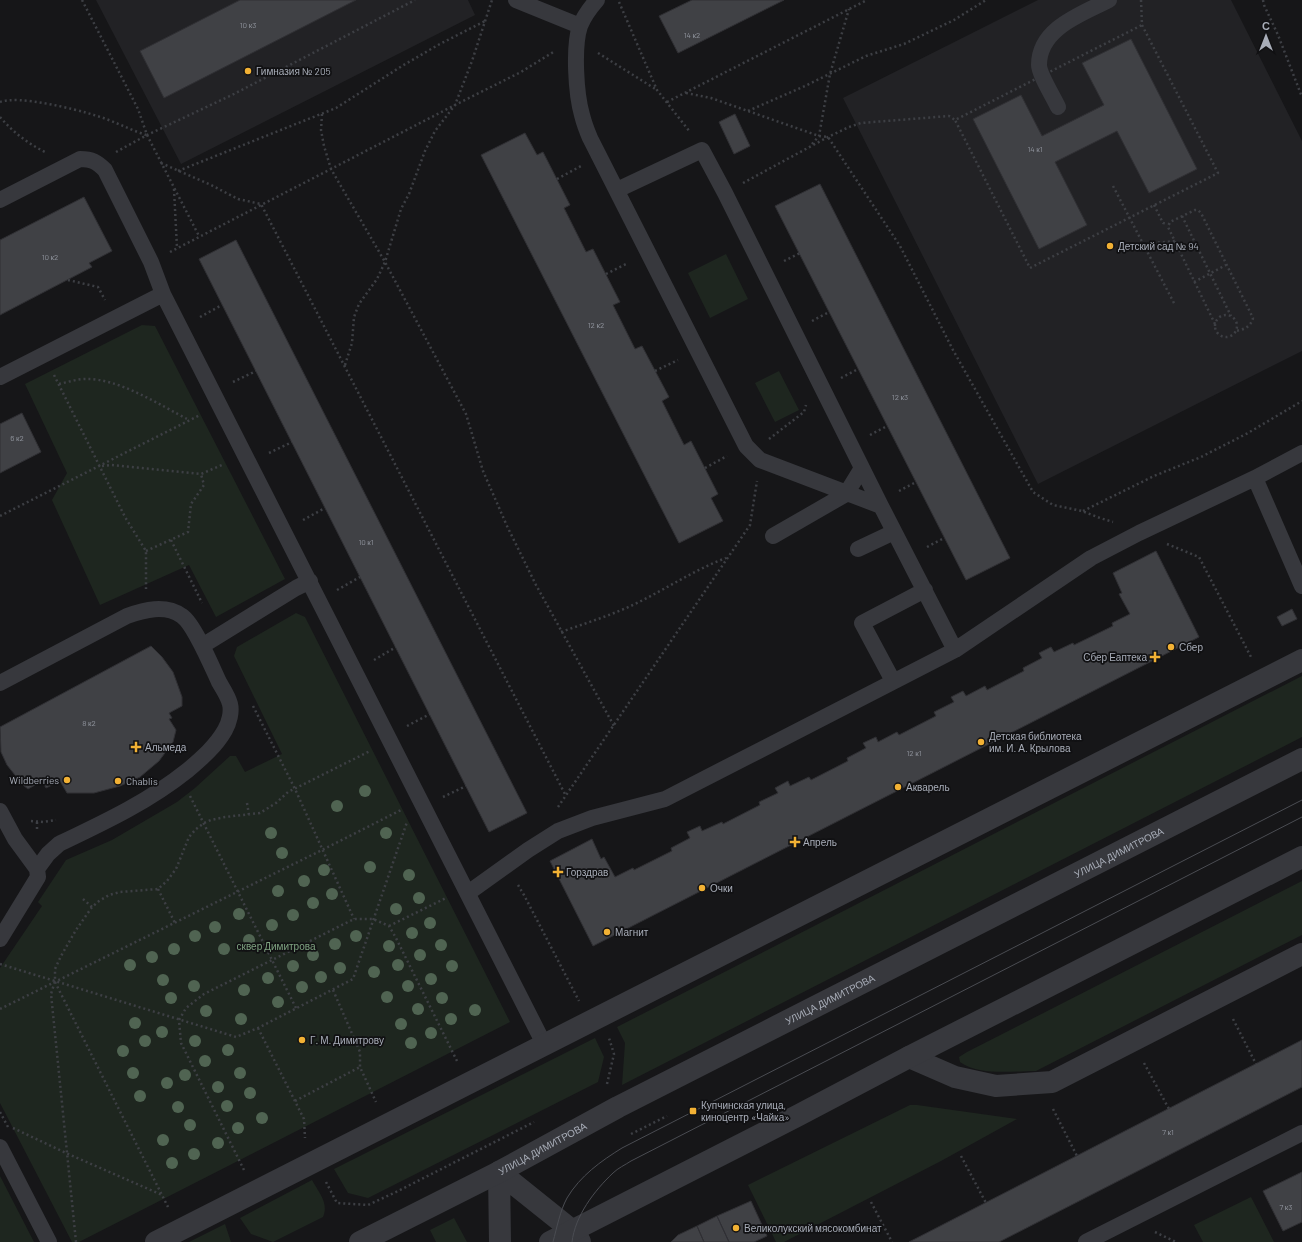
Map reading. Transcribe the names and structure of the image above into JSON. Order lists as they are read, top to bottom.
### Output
{
  "streets": {
    "street": ["УЛИЦА ДИМИТРОВА"]
  },
  "parks": ["сквер Димитрова"],
  "places": {
    "other": [
      "Гимназия № 205",
      "Детский сад № 94",
      "Сбер",
      "Детская библиотека им. И. А. Крылова",
      "Wildberries",
      "Chablis",
      "Акварель",
      "Очки",
      "Магнит",
      "Г. М. Димитрову",
      "Великолукский мясокомбинат"
    ],
    "health": [
      "Сбер Еаптека",
      "Альмеда",
      "Апрель",
      "Горздрав"
    ],
    "transit": ["Купчинская улица, киноцентр «Чайка»"]
  },
  "house_numbers": [
    "10 к3",
    "14 к2",
    "14 к1",
    "10 к2",
    "12 к2",
    "12 к3",
    "6 к2",
    "10 к1",
    "8 к2",
    "12 к1",
    "7 к1",
    "7 к3"
  ],
  "north": "top"
}
